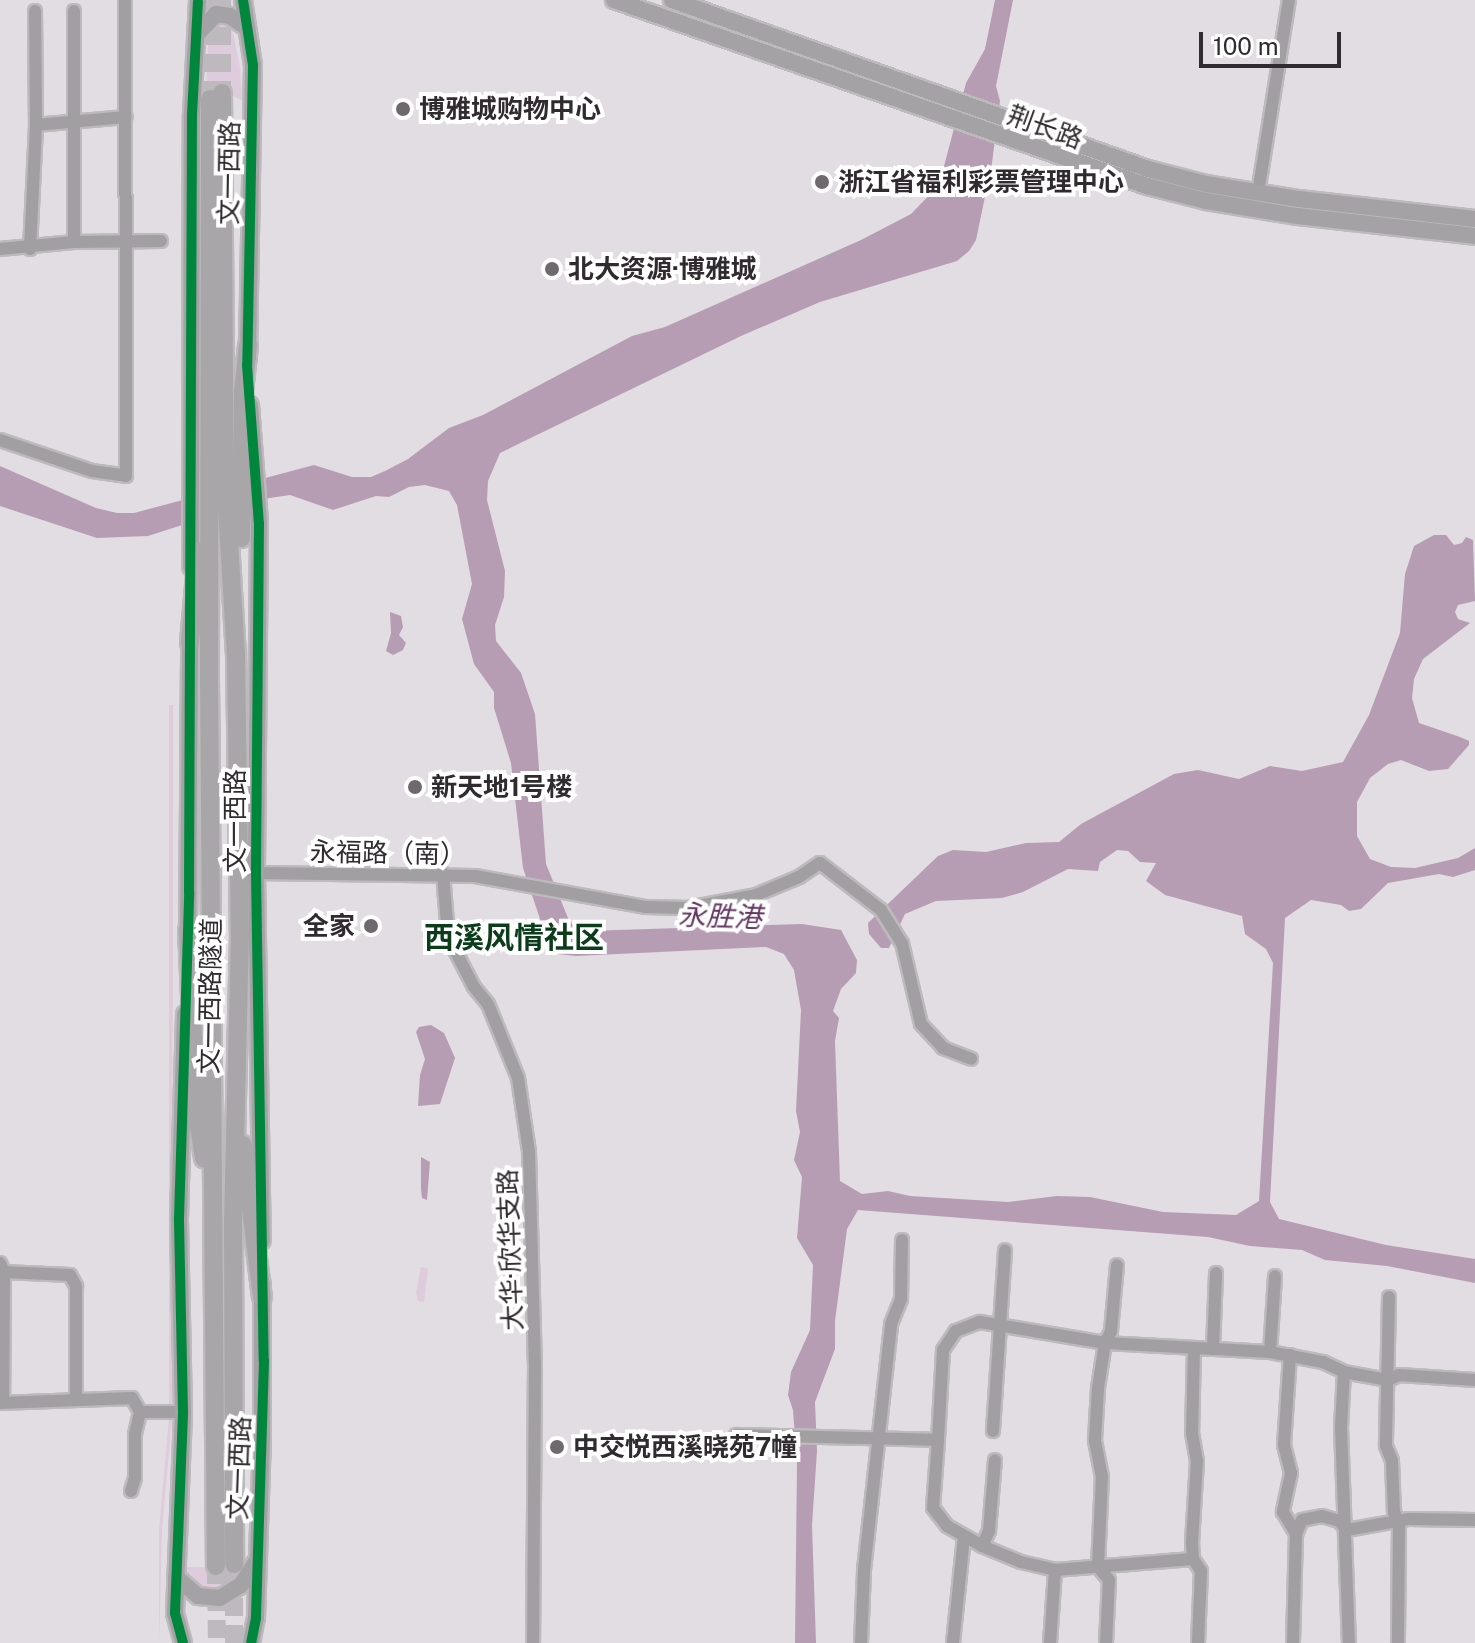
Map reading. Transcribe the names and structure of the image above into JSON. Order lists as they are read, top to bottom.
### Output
{
  "streets": {
    "highway": ["文一西路隧道"],
    "main road": ["荆长路", "文一西路"],
    "street": ["永福路（南）", "大华·欣华支路"]
  },
  "crossings": [
    ["文一西路", "永福路（南）"],
    ["文一西路", "文一西路隧道"],
    ["永福路（南）", "大华·欣华支路"]
  ],
  "districts": ["西溪风情社区"],
  "water": ["永胜港"],
  "places": [
    "博雅城购物中心",
    "浙江省福利彩票管理中心",
    "北大资源·博雅城",
    "新天地1号楼",
    "全家",
    "中交悦西溪晓苑7幢"
  ],
  "scale_bar": "100 m"
}
